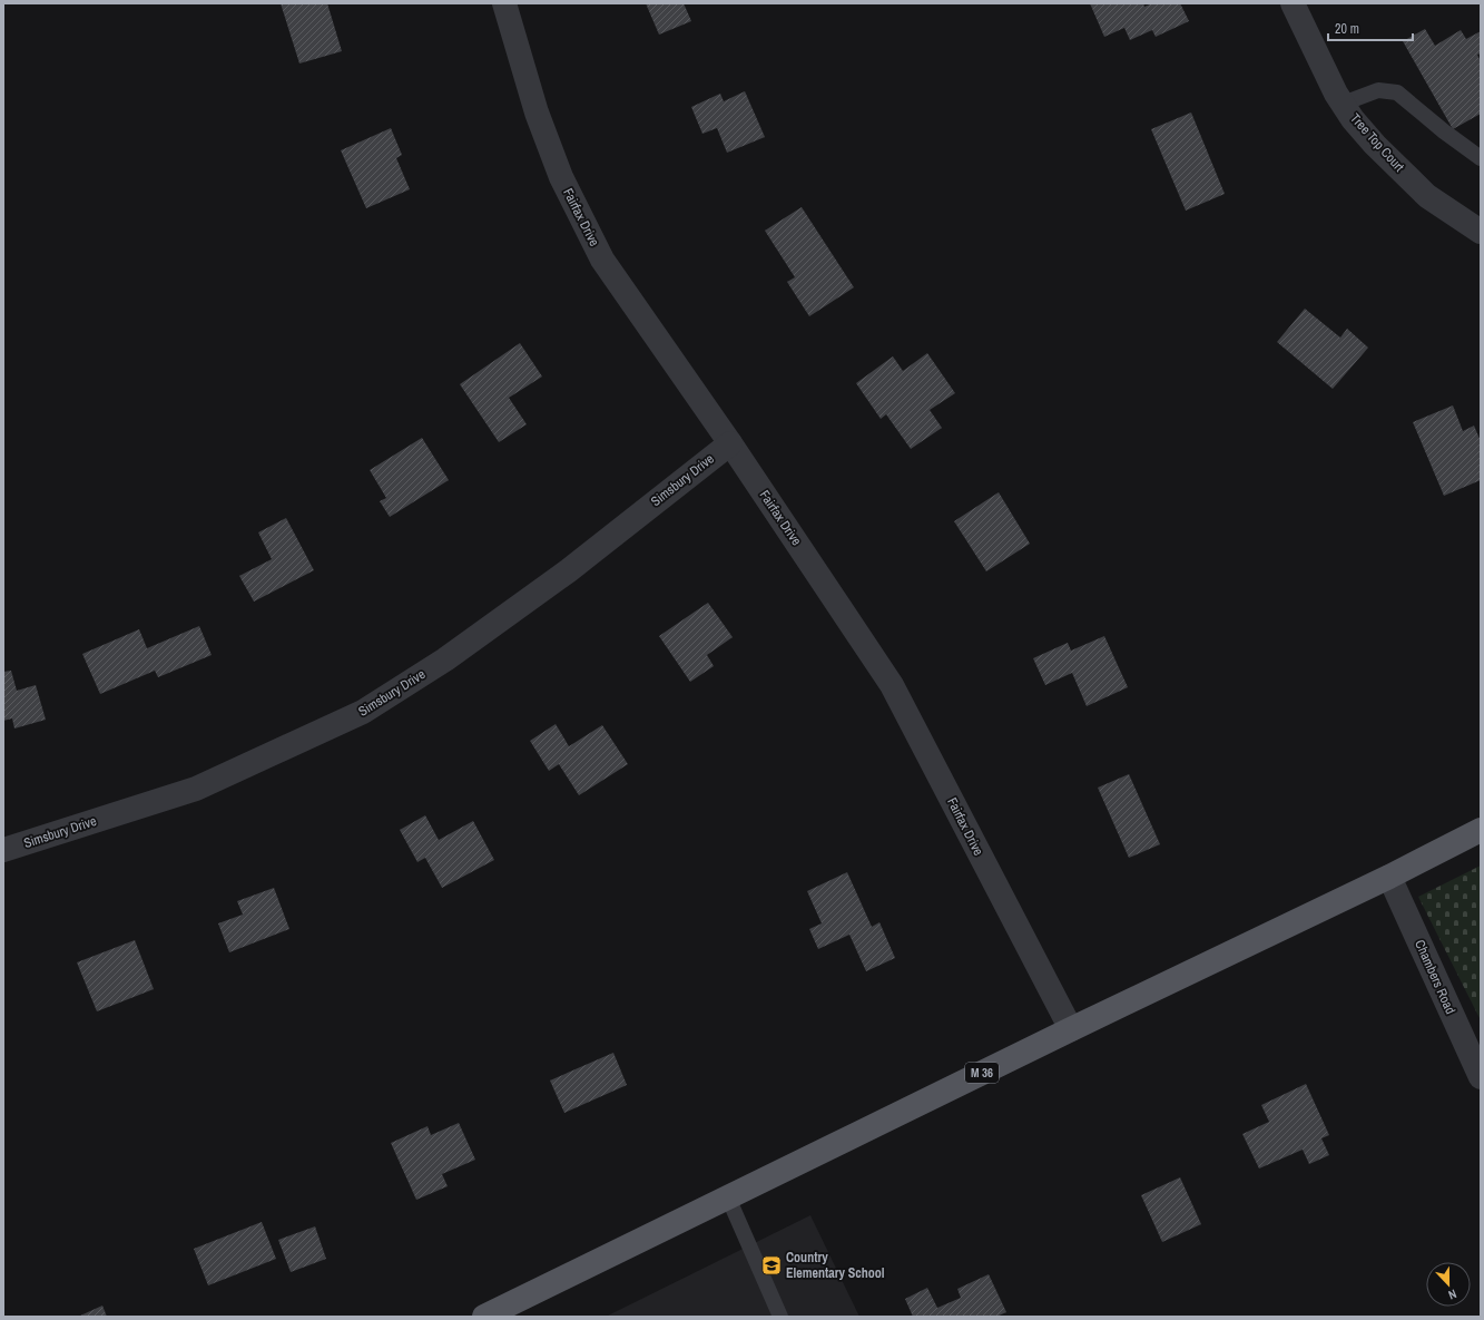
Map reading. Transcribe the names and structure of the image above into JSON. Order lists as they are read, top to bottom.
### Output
{
  "streets": {
    "main road": ["M 36"],
    "street": [
      "Tree Top Court",
      "Fairfax Drive",
      "Simsbury Drive",
      "Chambers Road"
    ]
  },
  "crossings": [
    ["Fairfax Drive", "Simsbury Drive"],
    ["Fairfax Drive", "M 36"],
    ["Chambers Road", "M 36"]
  ],
  "places": {
    "school or university": ["Country Elementary School"]
  },
  "scale_bar": "20 m",
  "north": "bottom"
}
